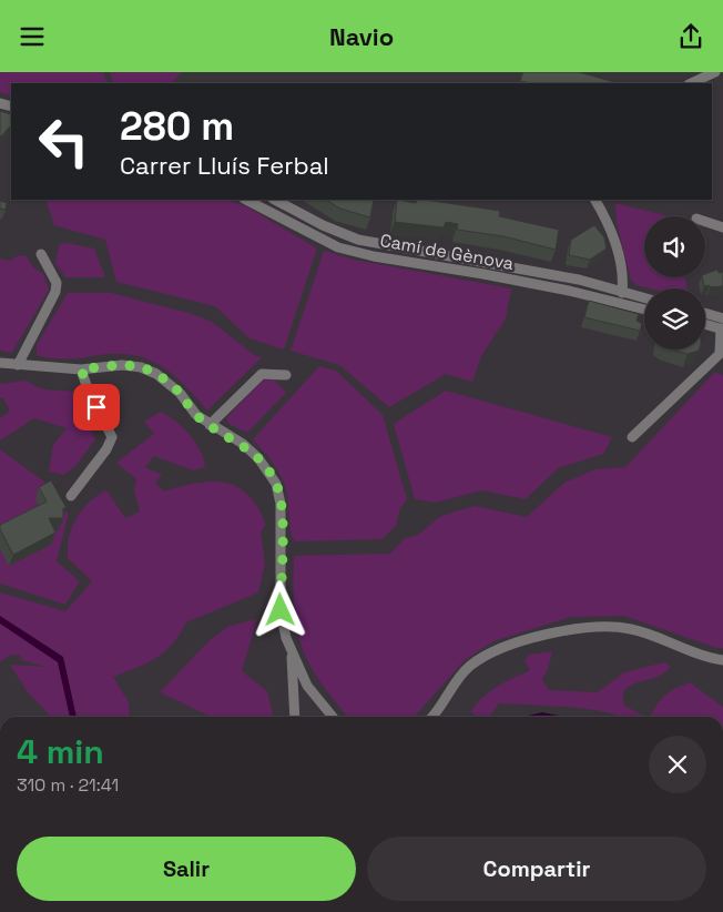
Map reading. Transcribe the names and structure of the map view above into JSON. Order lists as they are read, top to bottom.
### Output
{
  "streets": {
    "street": ["Camí de Gènova"]
  },
  "page": {
    "header": "Navio",
    "turn": ["280 m", "Carrer Lluís Ferbal"],
    "heading": ["4 min", "310 m · 21:41"],
    "buttons": ["Salir", "Compartir"]
  }
}
